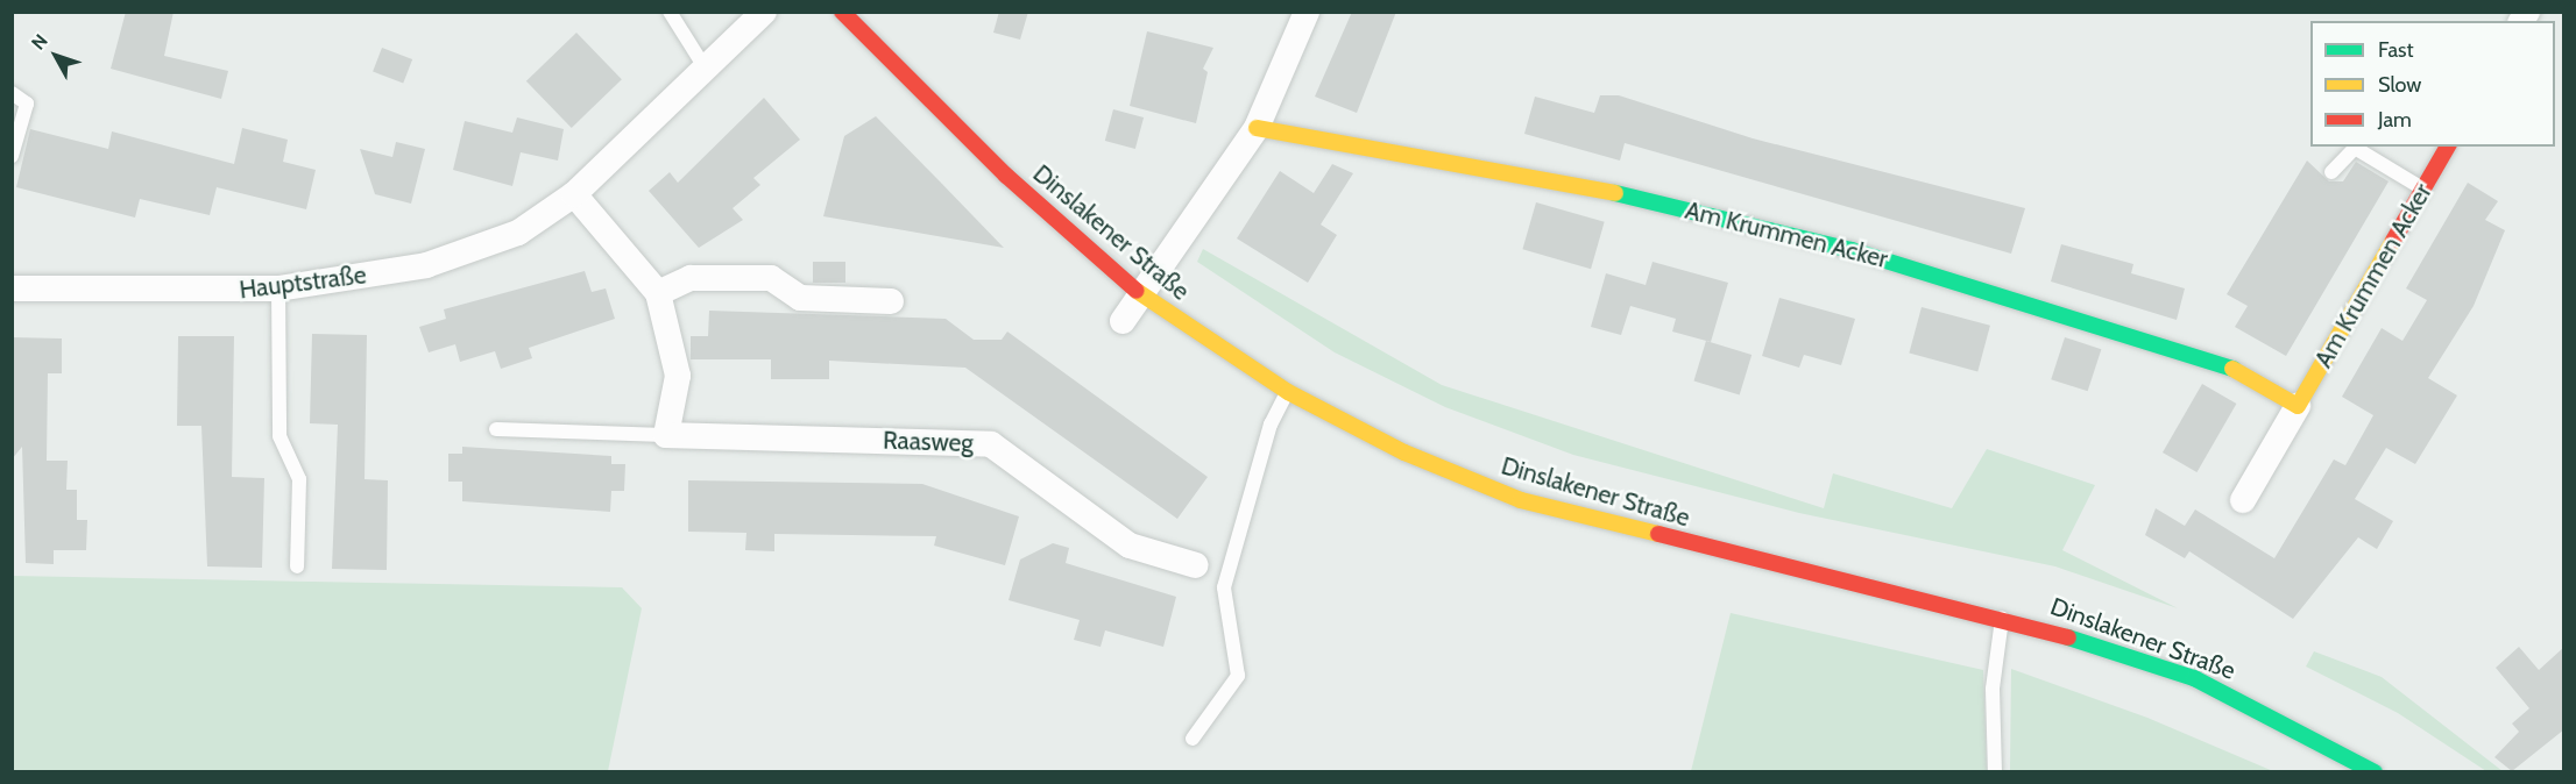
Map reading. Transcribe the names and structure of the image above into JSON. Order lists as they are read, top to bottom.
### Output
{
  "streets": {
    "main road": ["Dinslakener Straße", "Am Krummen Acker"],
    "street": ["Hauptstraße", "Raasweg"]
  },
  "legend": ["Fast", "Slow", "Jam"],
  "north": "top left"
}
